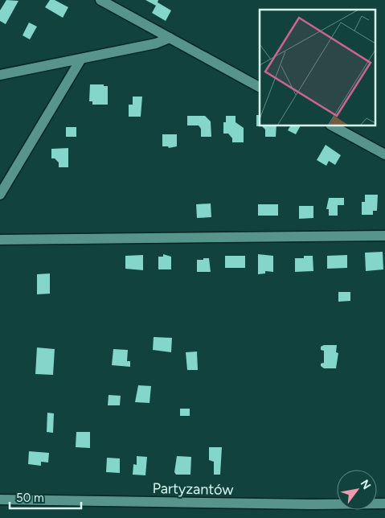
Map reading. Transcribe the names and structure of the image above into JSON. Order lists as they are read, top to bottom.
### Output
{
  "streets": {
    "street": ["Partyzantów"]
  },
  "scale_bar": "50 m",
  "north": "top right"
}
